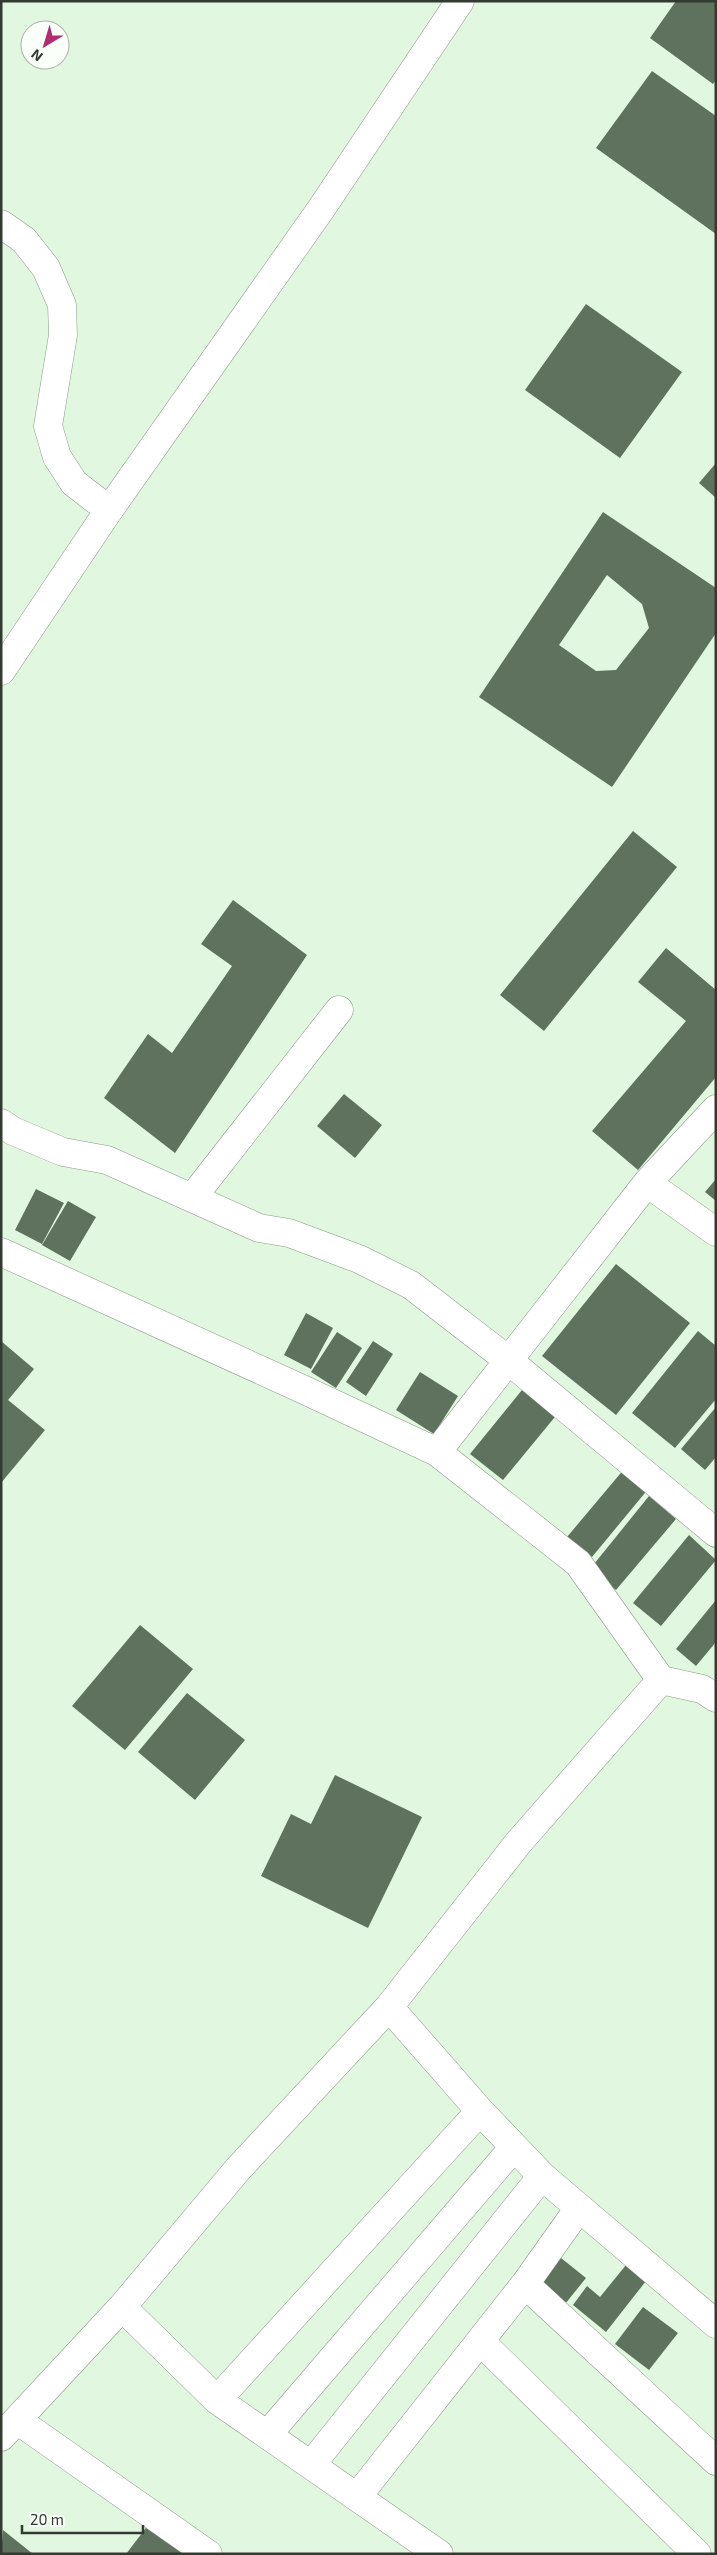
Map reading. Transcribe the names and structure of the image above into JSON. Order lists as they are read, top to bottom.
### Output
{
  "scale_bar": "20 m",
  "north": "bottom left"
}
